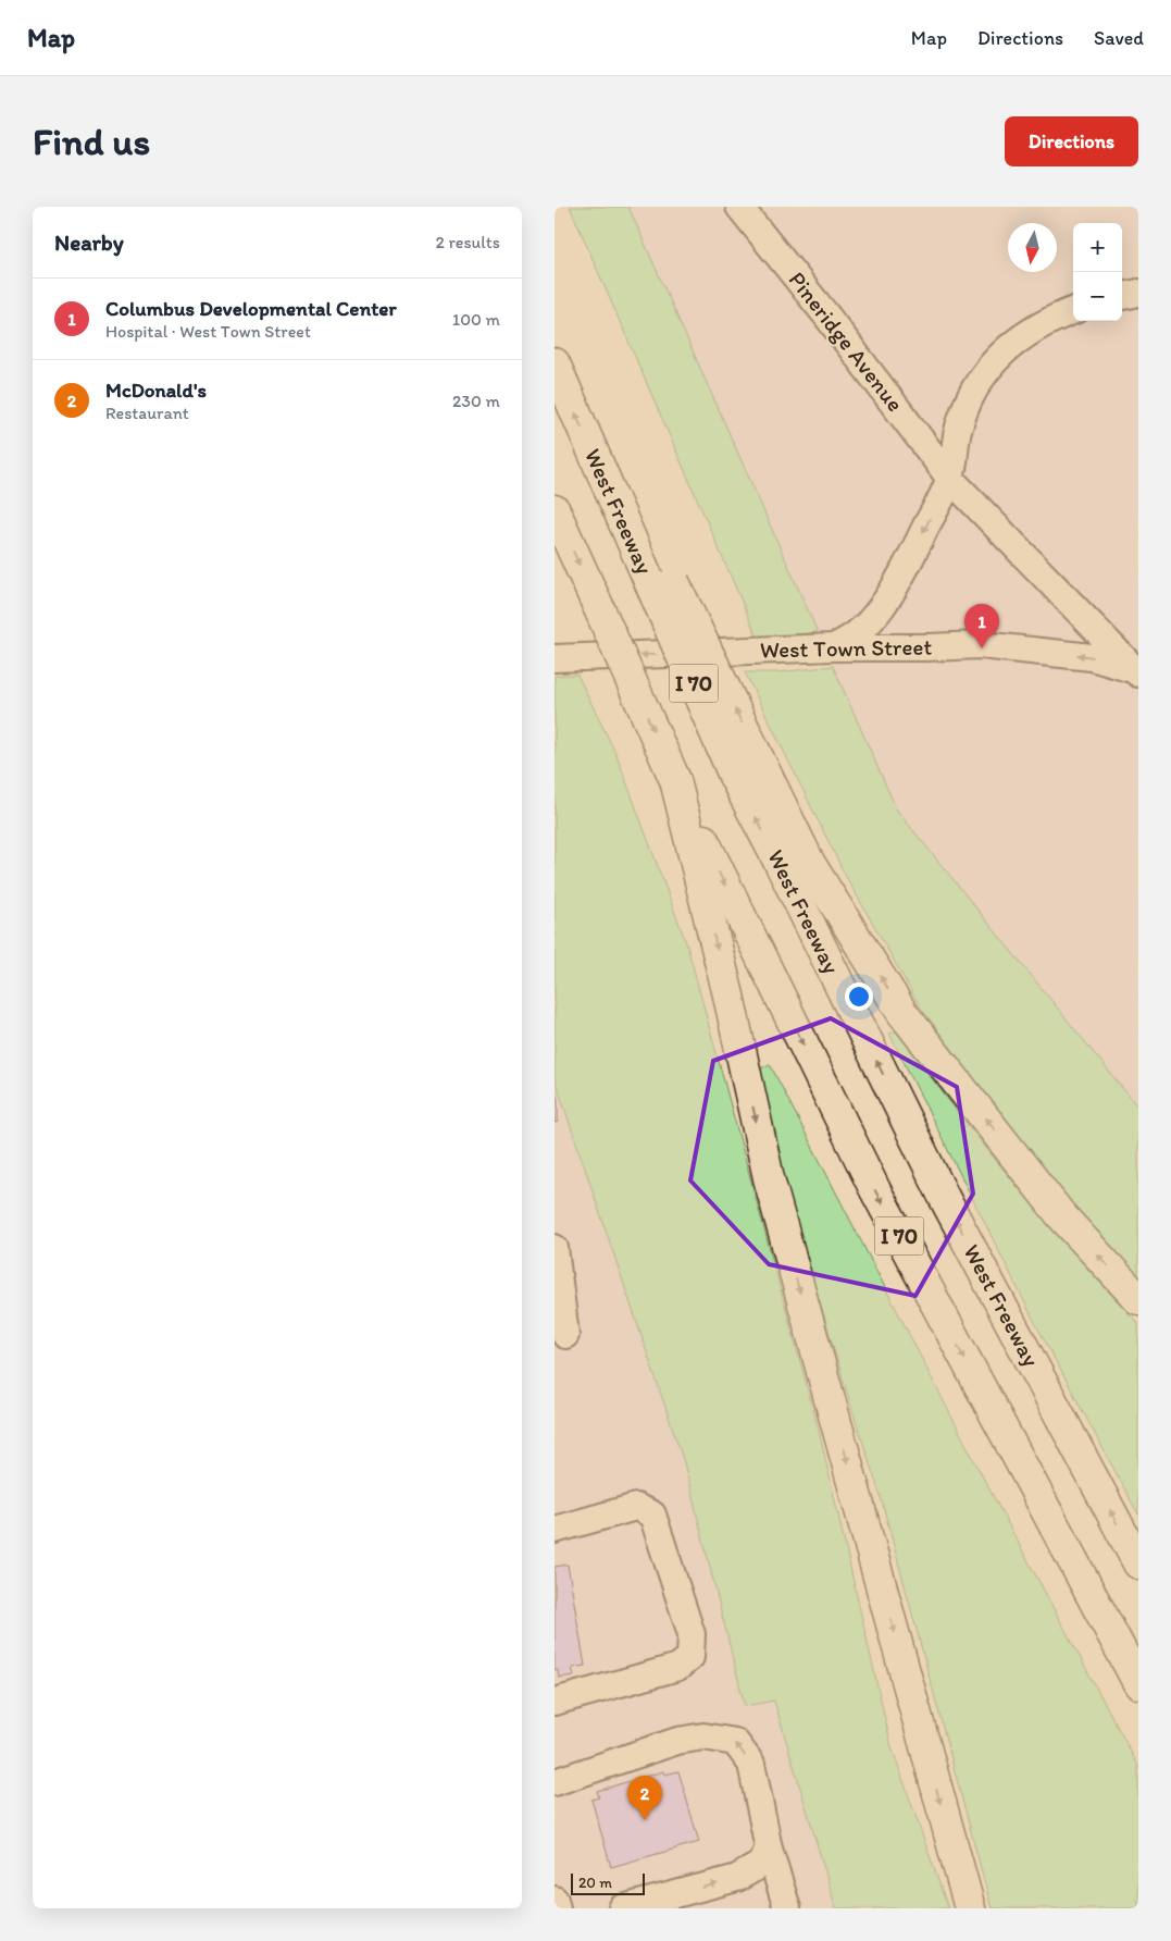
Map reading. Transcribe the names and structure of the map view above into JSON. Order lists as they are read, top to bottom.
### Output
{
  "streets": {
    "highway": ["West Freeway", "I 70"],
    "street": ["Pineridge Avenue", "West Town Street"]
  },
  "crossings": [
    ["Pineridge Avenue", "West Town Street"]
  ],
  "one_way": ["West Town Street"],
  "scale_bar": "20 m",
  "north": "bottom",
  "page": {
    "header": "Map",
    "nav": ["Map", "Directions", "Saved"],
    "buttons": "Directions",
    "title": "Find us",
    "heading": ["Nearby", "2 results"],
    "map_buttons": ["+", "−"],
    "list": [
      {
        "mark": "1",
        "name": "Columbus Developmental Center",
        "note": "Hospital · West Town Street",
        "value": "100 m"
      },
      {
        "mark": "2",
        "name": "McDonald's",
        "note": "Restaurant",
        "value": "230 m"
      }
    ],
    "pins": ["1", "2"],
    "scale": "20 m"
  }
}
